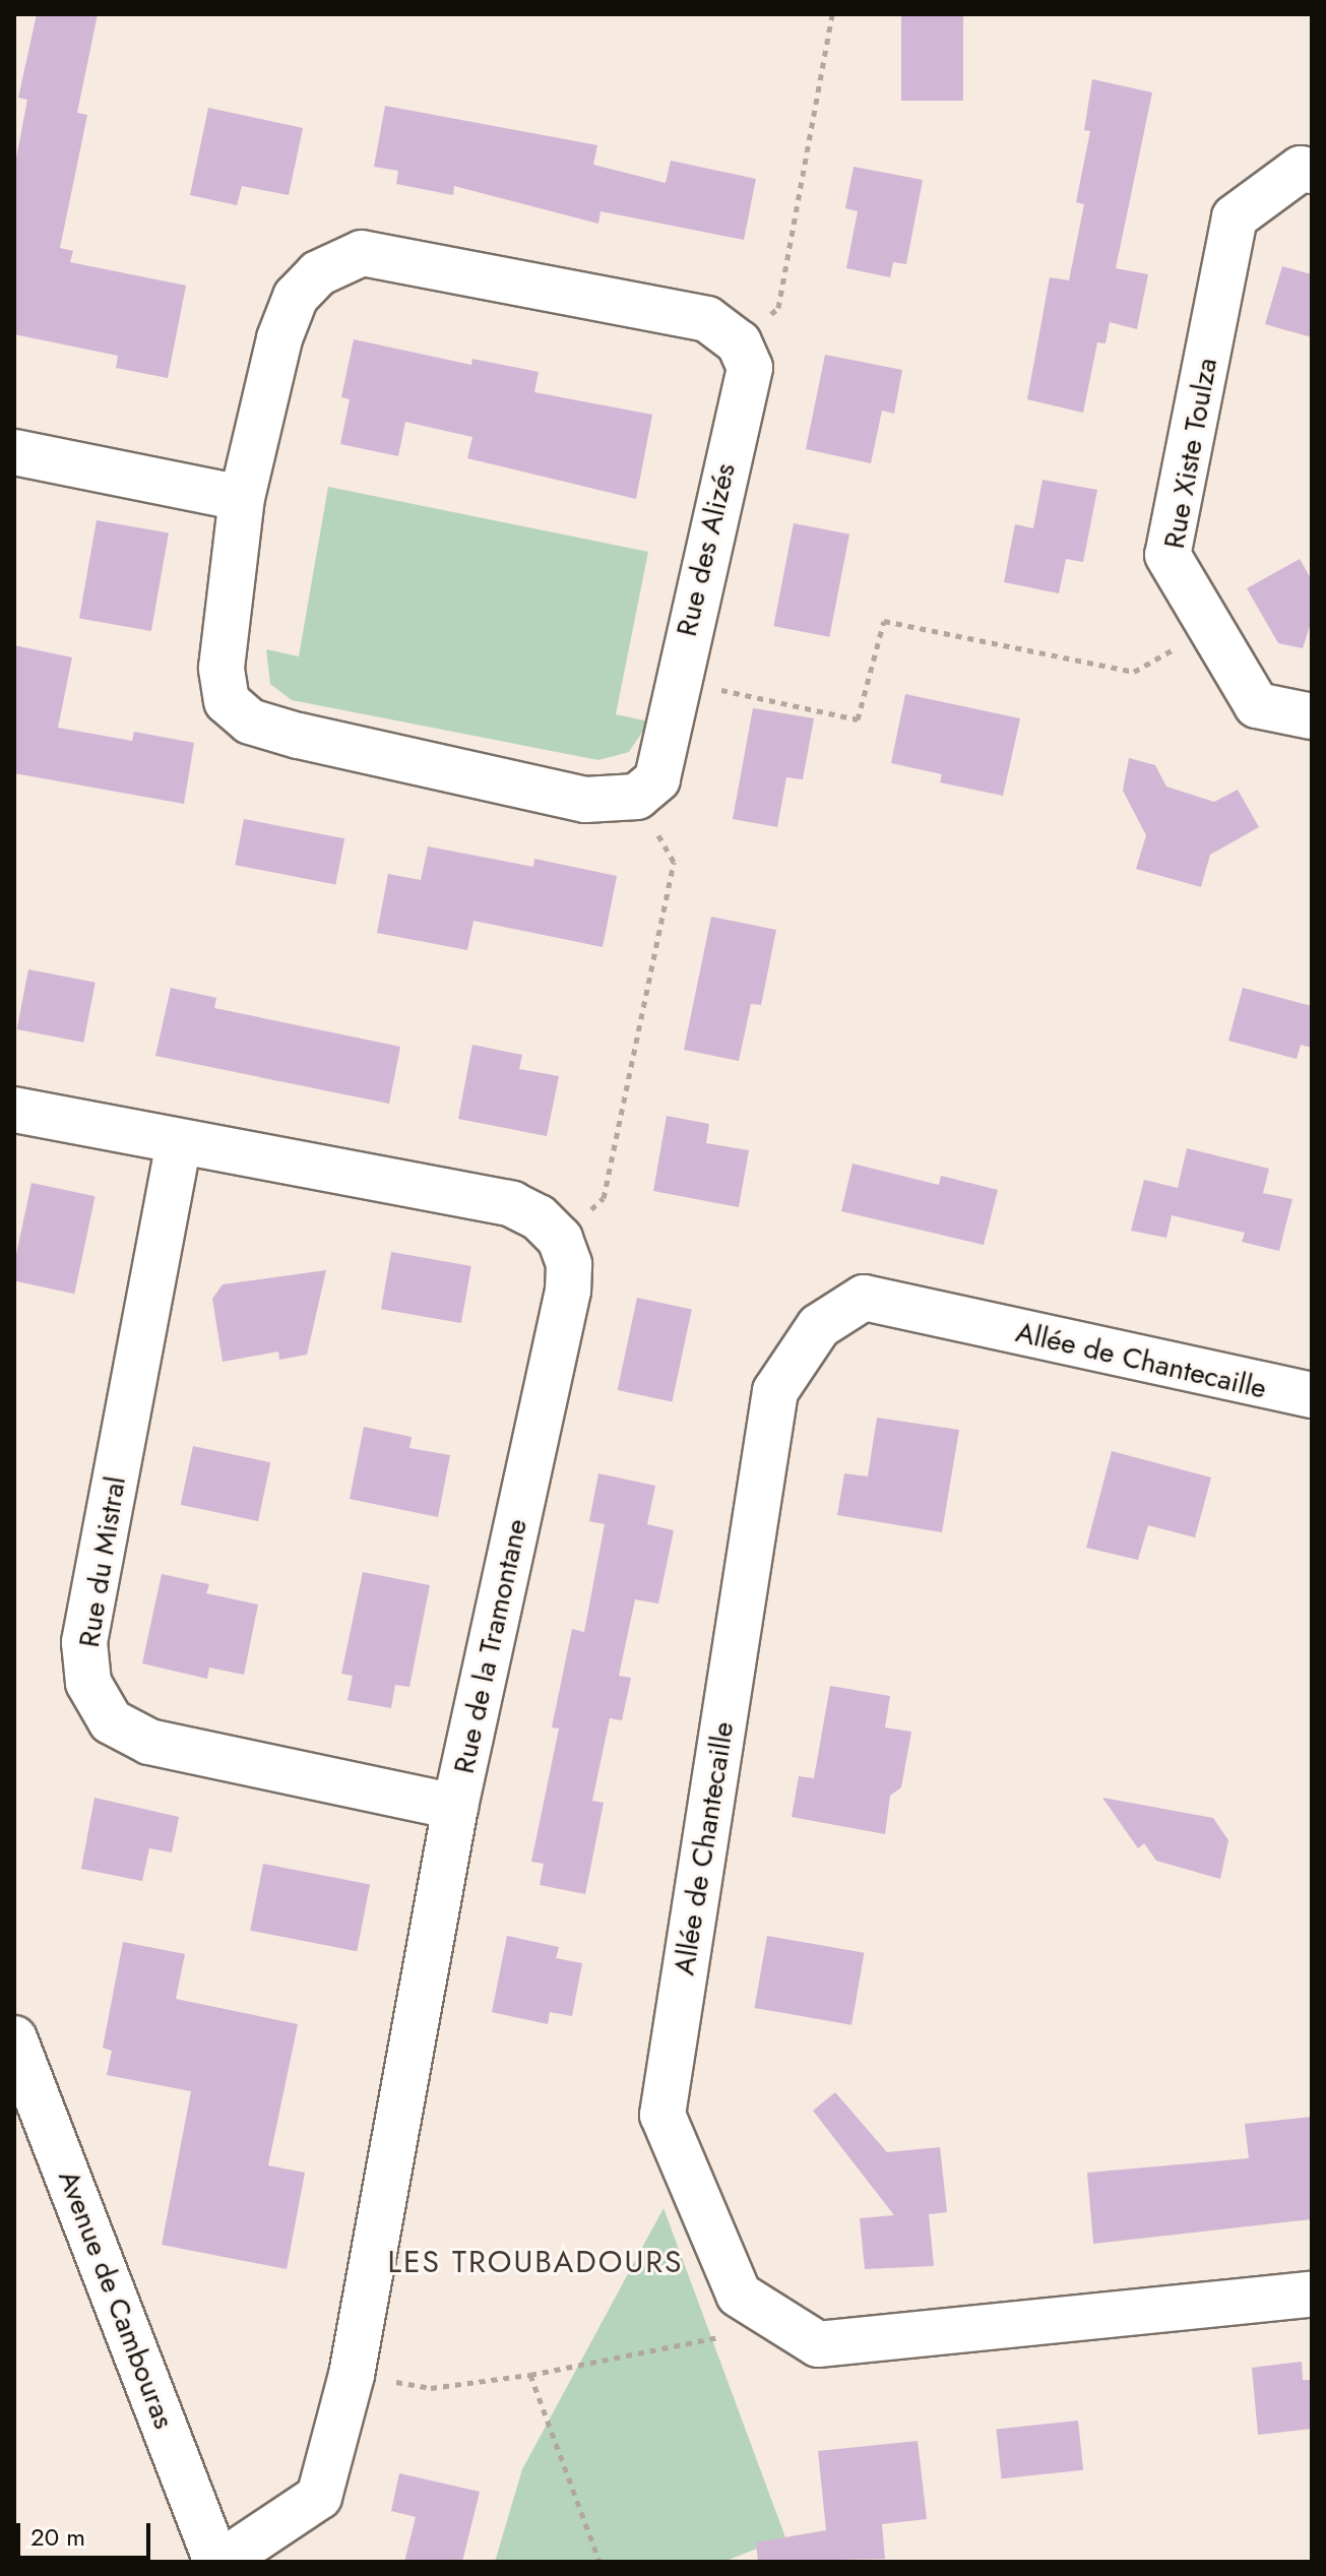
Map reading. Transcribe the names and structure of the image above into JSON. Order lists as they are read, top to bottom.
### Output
{
  "streets": {
    "street": [
      "Rue Xiste Toulza",
      "Rue des Alizés",
      "Allée de Chantecaille",
      "Rue du Mistral",
      "Rue de la Tramontane",
      "Avenue de Cambouras"
    ]
  },
  "crossings": [
    ["Rue du Mistral", "Rue de la Tramontane"],
    ["Rue de la Tramontane", "Avenue de Cambouras"]
  ],
  "districts": ["LES TROUBADOURS"],
  "scale_bar": "20 m"
}
